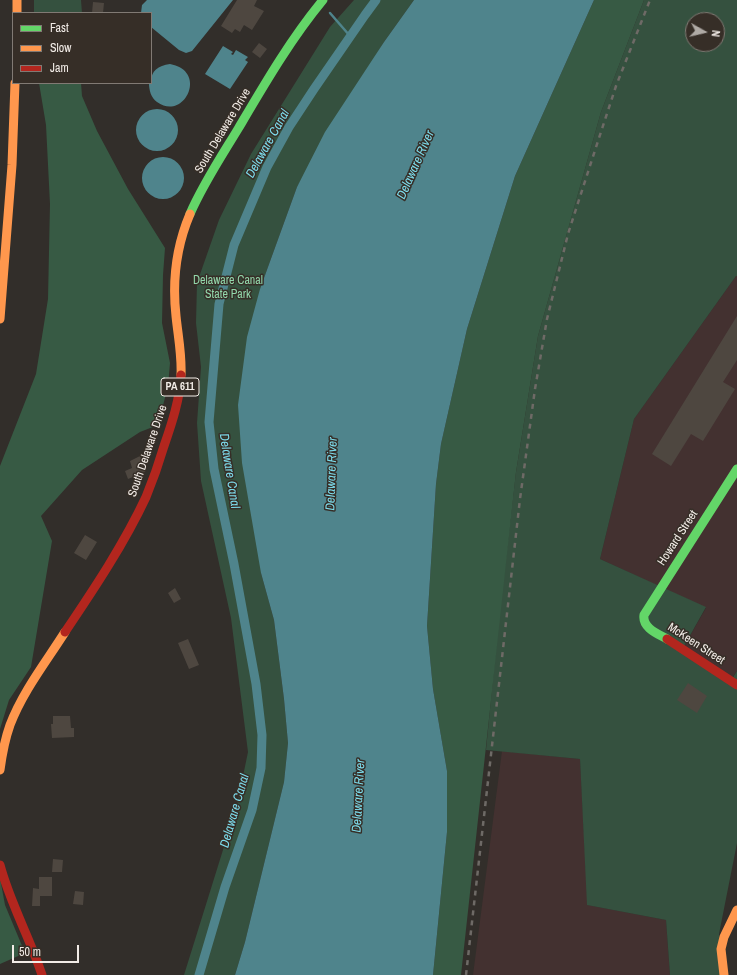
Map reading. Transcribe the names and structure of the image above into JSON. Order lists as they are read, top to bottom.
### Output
{
  "streets": {
    "main road": [
      "South Delaware Drive",
      "PA 611",
      "Howard Street",
      "McKeen Street"
    ]
  },
  "crossings": [
    ["Howard Street", "McKeen Street"]
  ],
  "water": ["Delaware Canal", "Delaware River"],
  "parks": ["Delaware Canal State Park"],
  "legend": ["Fast", "Slow", "Jam"],
  "scale_bar": "50 m",
  "north": "right"
}
